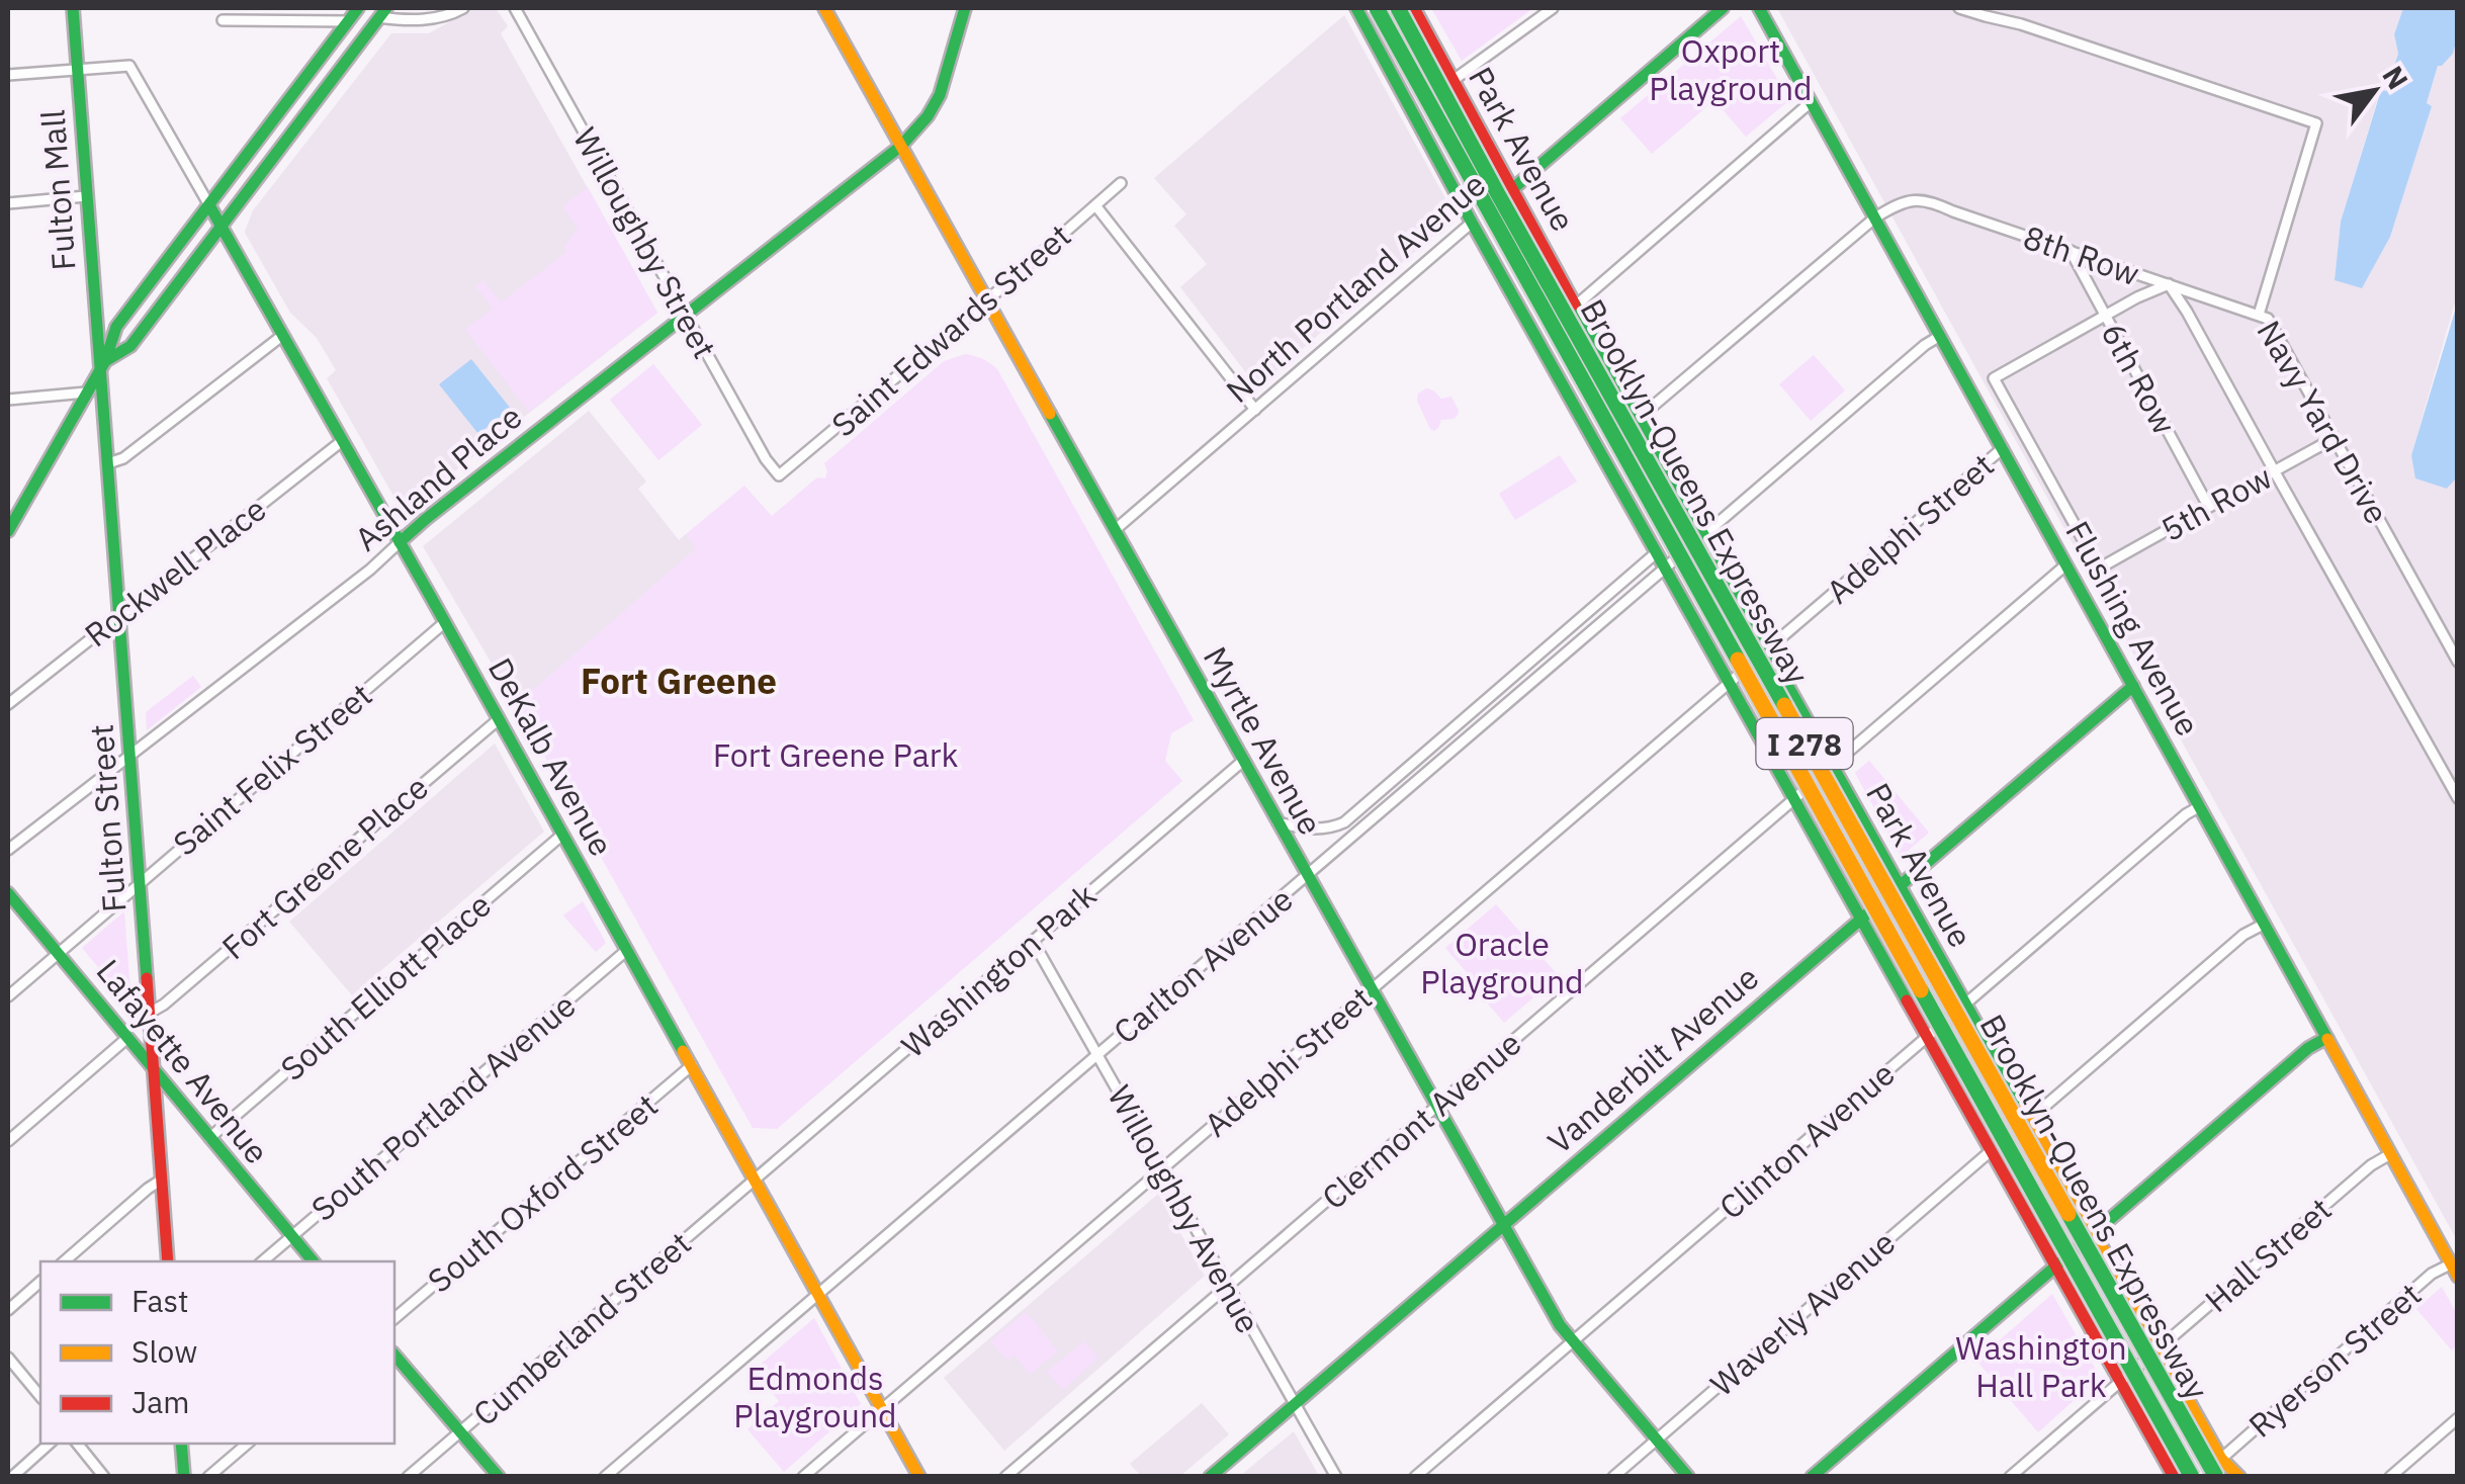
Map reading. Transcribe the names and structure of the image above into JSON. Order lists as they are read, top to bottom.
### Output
{
  "streets": {
    "main road": [
      "Park Avenue",
      "Fulton Mall",
      "North Portland Avenue",
      "Ashland Place",
      "Brooklyn-Queens Expressway",
      "Flushing Avenue",
      "Myrtle Avenue",
      "I 278",
      "DeKalb Avenue",
      "Fulton Street",
      "Vanderbilt Avenue",
      "Lafayette Avenue"
    ],
    "street": [
      "Willoughby Street",
      "8th Row",
      "Saint Edwards Street",
      "6th Row",
      "Navy Yard Drive",
      "5th Row",
      "Adelphi Street",
      "Rockwell Place",
      "Saint Felix Street",
      "Fort Greene Place",
      "Carlton Avenue",
      "Washington Park",
      "South Elliott Place",
      "South Portland Avenue",
      "Clermont Avenue",
      "Clinton Avenue",
      "South Oxford Street",
      "Willoughby Avenue",
      "Hall Street",
      "Waverly Avenue",
      "Cumberland Street",
      "Ryerson Street"
    ]
  },
  "crossings": [
    ["Park Avenue", "North Portland Avenue"],
    ["Park Avenue", "Adelphi Street"],
    ["Park Avenue", "Carlton Avenue"],
    ["Park Avenue", "Vanderbilt Avenue"],
    ["Park Avenue", "Clermont Avenue"],
    ["Park Avenue", "Clinton Avenue"],
    ["Park Avenue", "Hall Street"],
    ["Park Avenue", "Ryerson Street"],
    ["Fulton Mall", "DeKalb Avenue"],
    ["Fulton Mall", "Fulton Street"],
    ["Willoughby Street", "Saint Edwards Street"],
    ["Willoughby Street", "Ashland Place"],
    ["8th Row", "6th Row"],
    ["8th Row", "Navy Yard Drive"],
    ["8th Row", "Flushing Avenue"],
    ["North Portland Avenue", "Myrtle Avenue"],
    ["Saint Edwards Street", "Myrtle Avenue"],
    ["6th Row", "5th Row"],
    ["Navy Yard Drive", "5th Row"],
    ["Ashland Place", "Myrtle Avenue"],
    ["Ashland Place", "DeKalb Avenue"],
    ["Ashland Place", "Fulton Street"],
    ["Adelphi Street", "Flushing Avenue"],
    ["Adelphi Street", "Myrtle Avenue"],
    ["Adelphi Street", "DeKalb Avenue"],
    ["Adelphi Street", "Willoughby Avenue"],
    ["Rockwell Place", "DeKalb Avenue"],
    ["Rockwell Place", "Fulton Street"],
    ["Flushing Avenue", "Carlton Avenue"],
    ["Flushing Avenue", "Vanderbilt Avenue"],
    ["Flushing Avenue", "Clermont Avenue"],
    ["Flushing Avenue", "Clinton Avenue"],
    ["Flushing Avenue", "Hall Street"],
    ["Flushing Avenue", "Ryerson Street"],
    ["Myrtle Avenue", "Carlton Avenue"],
    ["Myrtle Avenue", "Washington Park"],
    ["Myrtle Avenue", "Vanderbilt Avenue"],
    ["Myrtle Avenue", "Clermont Avenue"],
    ["Myrtle Avenue", "Clinton Avenue"],
    ["Myrtle Avenue", "Waverly Avenue"],
    ["DeKalb Avenue", "Saint Felix Street"],
    ["DeKalb Avenue", "Fort Greene Place"],
    ["DeKalb Avenue", "Carlton Avenue"],
    ["DeKalb Avenue", "Washington Park"],
    ["DeKalb Avenue", "South Elliott Place"],
    ["DeKalb Avenue", "South Portland Avenue"],
    ["DeKalb Avenue", "South Oxford Street"],
    ["DeKalb Avenue", "Cumberland Street"],
    ["Saint Felix Street", "Fulton Street"],
    ["Saint Felix Street", "Lafayette Avenue"],
    ["Fulton Street", "Fort Greene Place"],
    ["Fulton Street", "Lafayette Avenue"],
    ["Carlton Avenue", "Willoughby Avenue"],
    ["Washington Park", "Willoughby Avenue"],
    ["Washington Park", "Cumberland Street"],
    ["South Elliott Place", "Lafayette Avenue"],
    ["Vanderbilt Avenue", "Willoughby Avenue"],
    ["Lafayette Avenue", "South Portland Avenue"],
    ["Clermont Avenue", "Willoughby Avenue"]
  ],
  "districts": ["Fort Greene"],
  "parks": [
    "Oxport Playground",
    "Fort Greene Park",
    "Oracle Playground",
    "Washington Hall Park",
    "Edmonds Playground"
  ],
  "legend": ["Fast", "Slow", "Jam"],
  "north": "top right"
}
